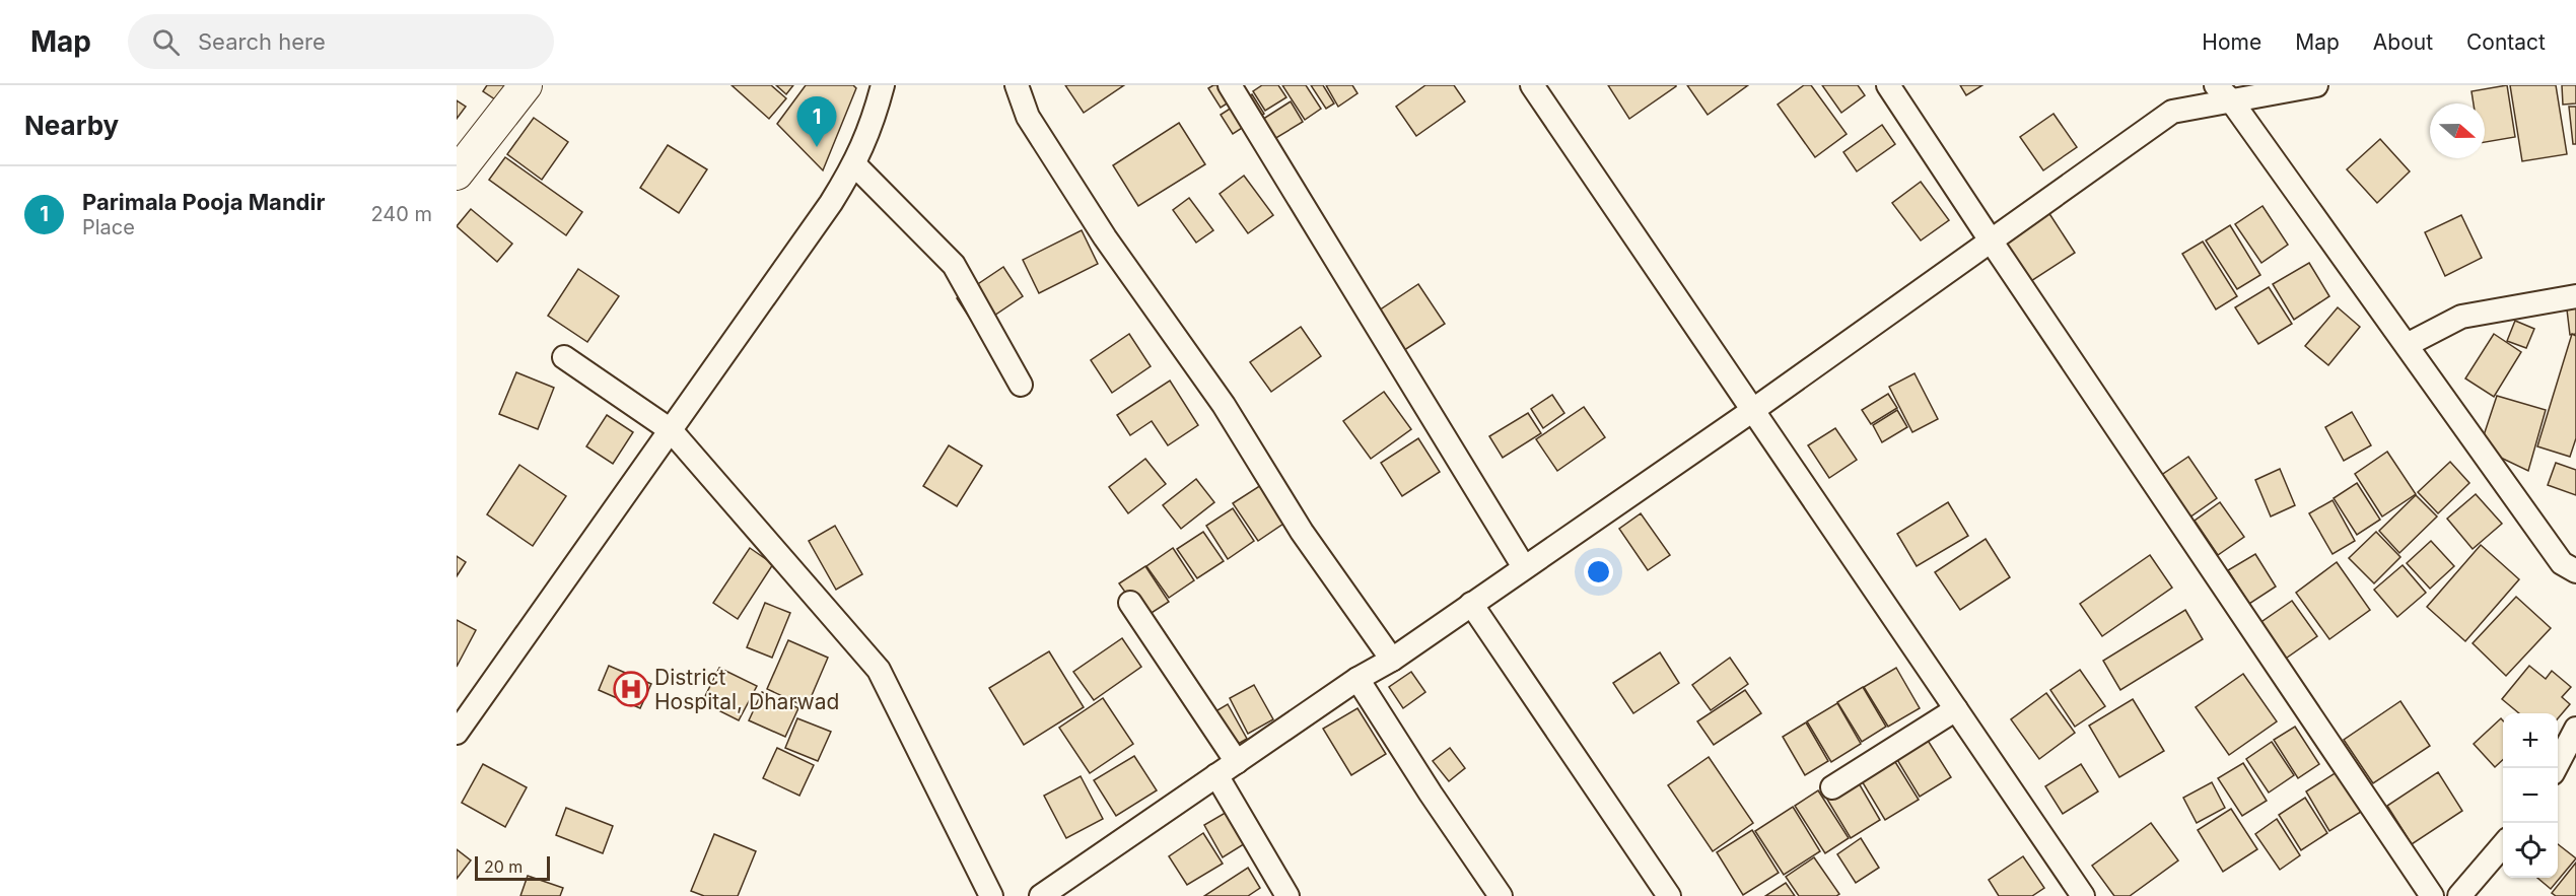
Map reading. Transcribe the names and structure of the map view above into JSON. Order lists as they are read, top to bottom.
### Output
{
  "places": {
    "hospital": ["District Hospital, Dharwad"]
  },
  "scale_bar": "20 m",
  "north": "right",
  "page": {
    "header": "Map",
    "search": "Search here",
    "nav": [
      "Home",
      "Map",
      "About",
      "Contact"
    ],
    "heading": "Nearby",
    "pins": "1",
    "list": [
      {
        "mark": "1",
        "name": "Parimala Pooja Mandir",
        "note": "Place",
        "value": "240 m"
      }
    ],
    "map_buttons": ["+", "−"],
    "scale": "20 m"
  }
}
